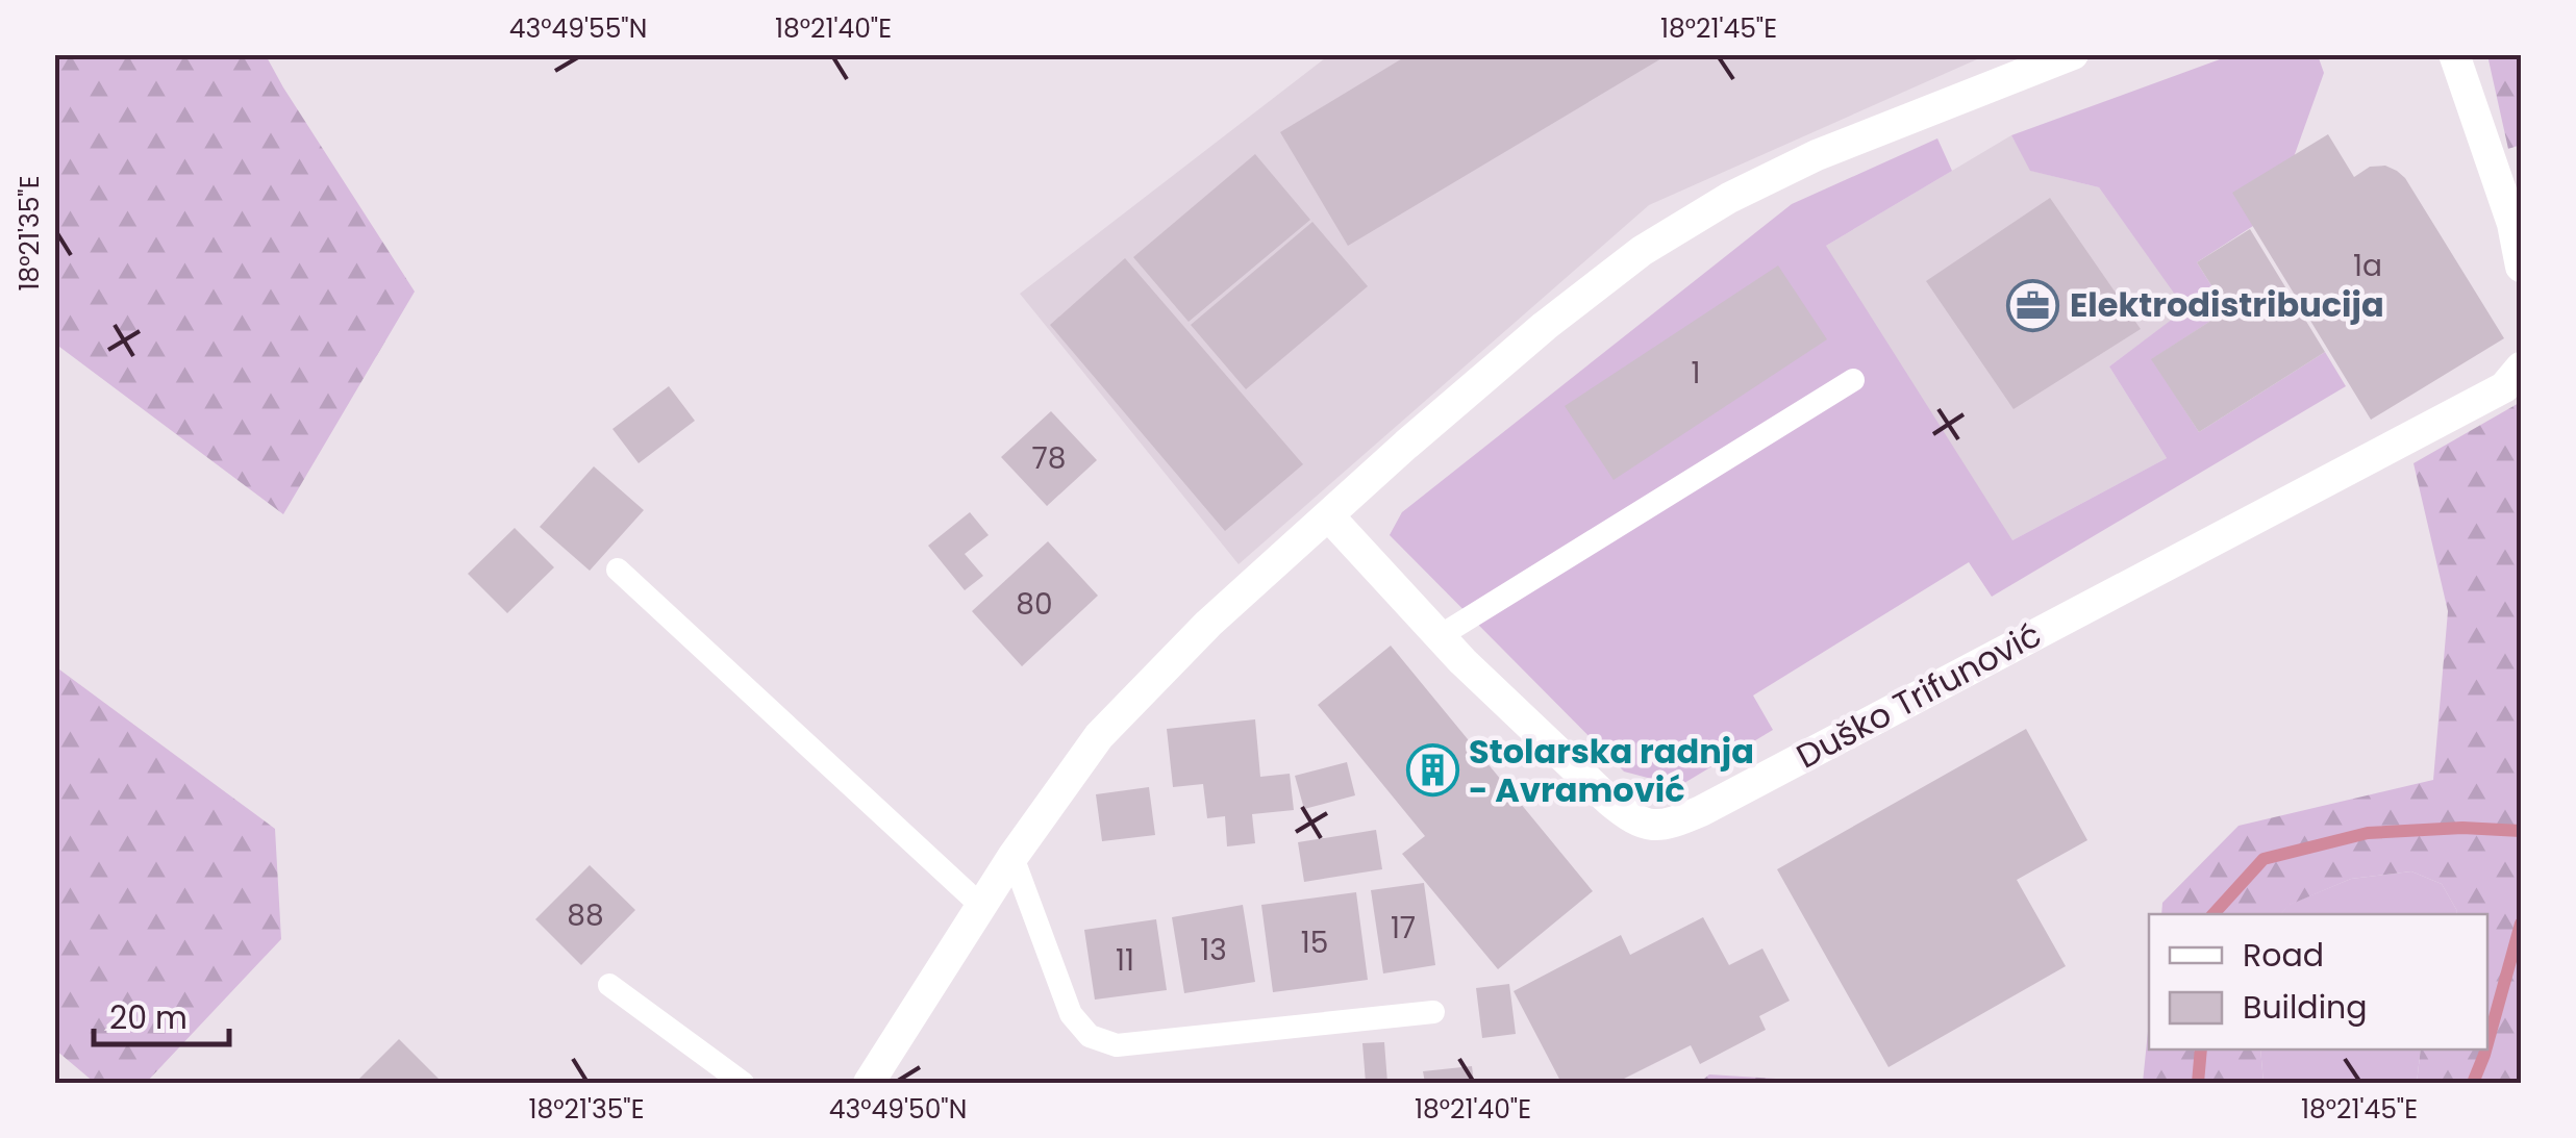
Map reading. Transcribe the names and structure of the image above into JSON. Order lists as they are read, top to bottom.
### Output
{
  "streets": {
    "street": ["Duško Trifunović"]
  },
  "places": {
    "office": ["Elektrodistribucija"],
    "building": ["Stolarska radnja - Avramović"]
  },
  "house_numbers": [
    "1a",
    "1",
    "78",
    "80",
    "88",
    "17",
    "15",
    "13",
    "11"
  ],
  "legend": ["Road", "Building"],
  "scale_bar": "20 m",
  "coordinates": [
    "43°49'55\"N",
    "18°21'40\"E",
    "18°21'45\"E",
    "18°21'35\"E",
    "43°49'50\"N"
  ]
}
